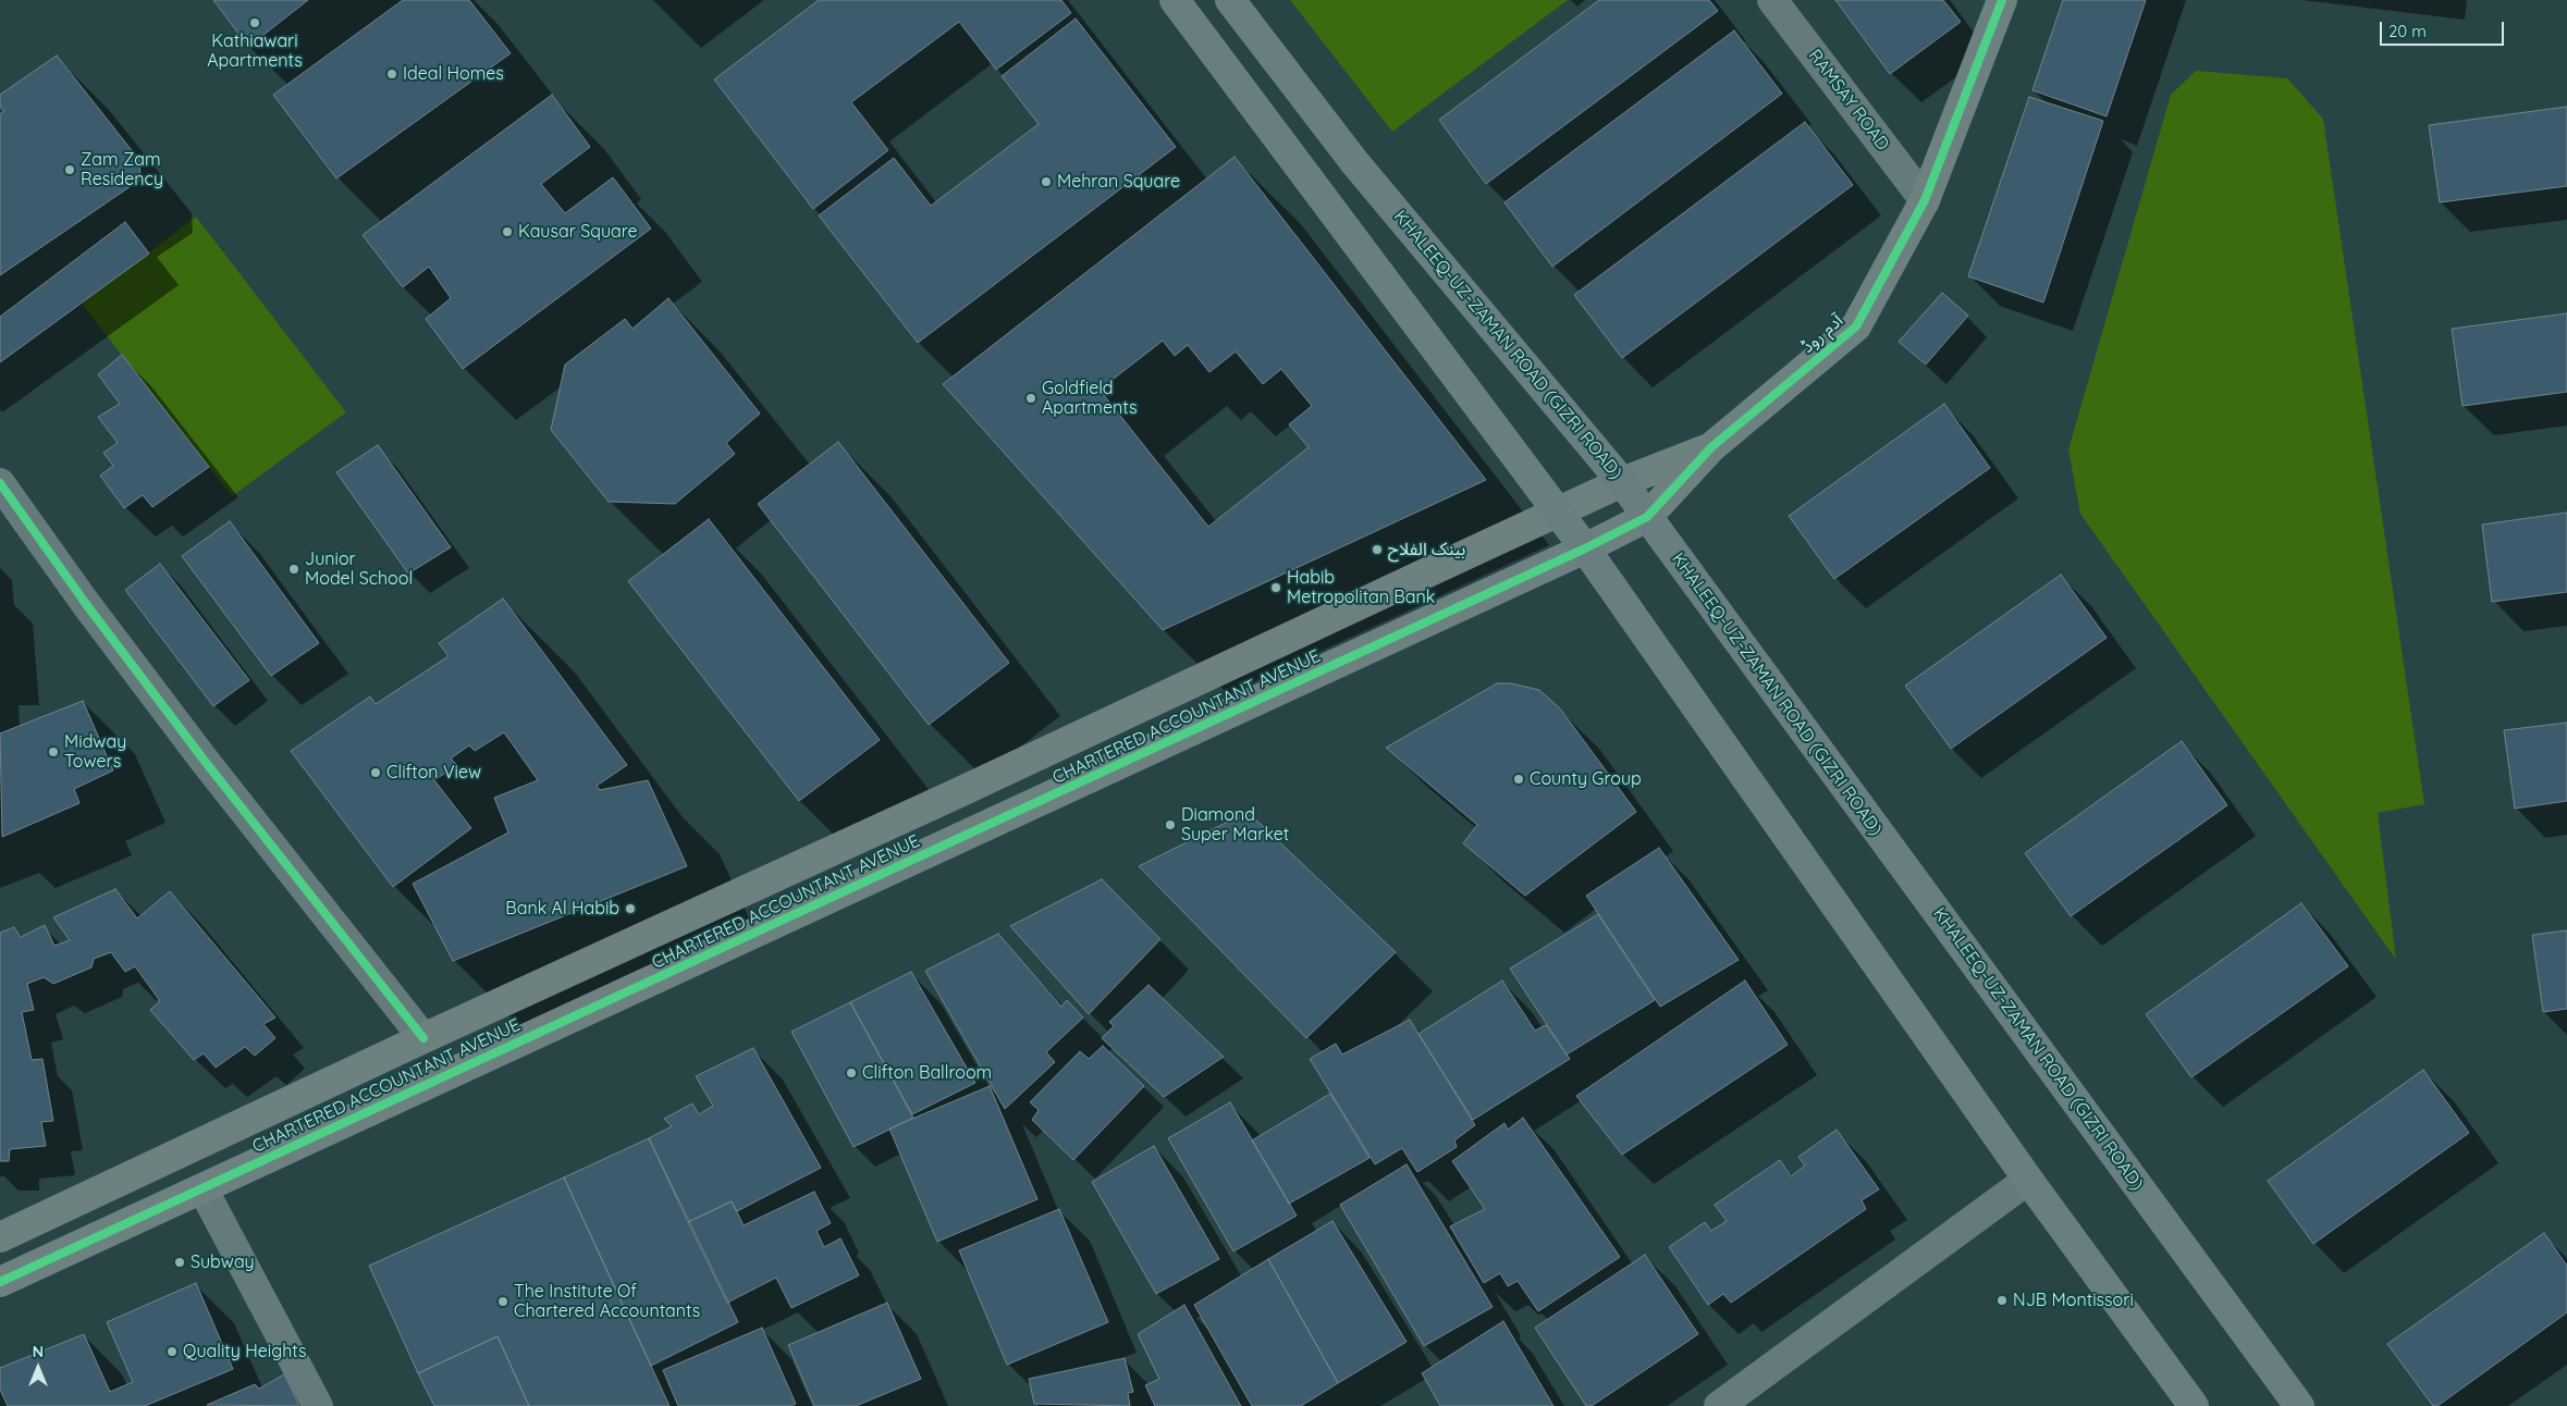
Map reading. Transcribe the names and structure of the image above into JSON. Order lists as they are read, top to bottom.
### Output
{
  "streets": {
    "main road": ["KHALEEQ-UZ-ZAMAN ROAD (GIZRI ROAD)"],
    "street": ["RAMSAY ROAD", "آدم روڈ", "CHARTERED ACCOUNTANT AVENUE"]
  },
  "crossings": [
    ["RAMSAY ROAD", "آدم روڈ"],
    ["آدم روڈ", "KHALEEQ-UZ-ZAMAN ROAD (GIZRI ROAD)"],
    ["آدم روڈ", "CHARTERED ACCOUNTANT AVENUE"]
  ],
  "places": [
    "Kathiawari Apartments",
    "Ideal Homes",
    "Zam Zam Residency",
    "Mehran Square",
    "Kausar Square",
    "Goldfield Apartments",
    "بینک الفلاح",
    "Junior Model School",
    "Habib Metropolitan Bank",
    "Midway Towers",
    "Clifton View",
    "County Group",
    "Diamond Super Market",
    "Bank Al Habib",
    "Clifton Ballroom",
    "Subway",
    "NJB Montissori",
    "The Institute Of Chartered Accountants",
    "Quality Heights"
  ],
  "scale_bar": "20 m",
  "north": "top"
}
